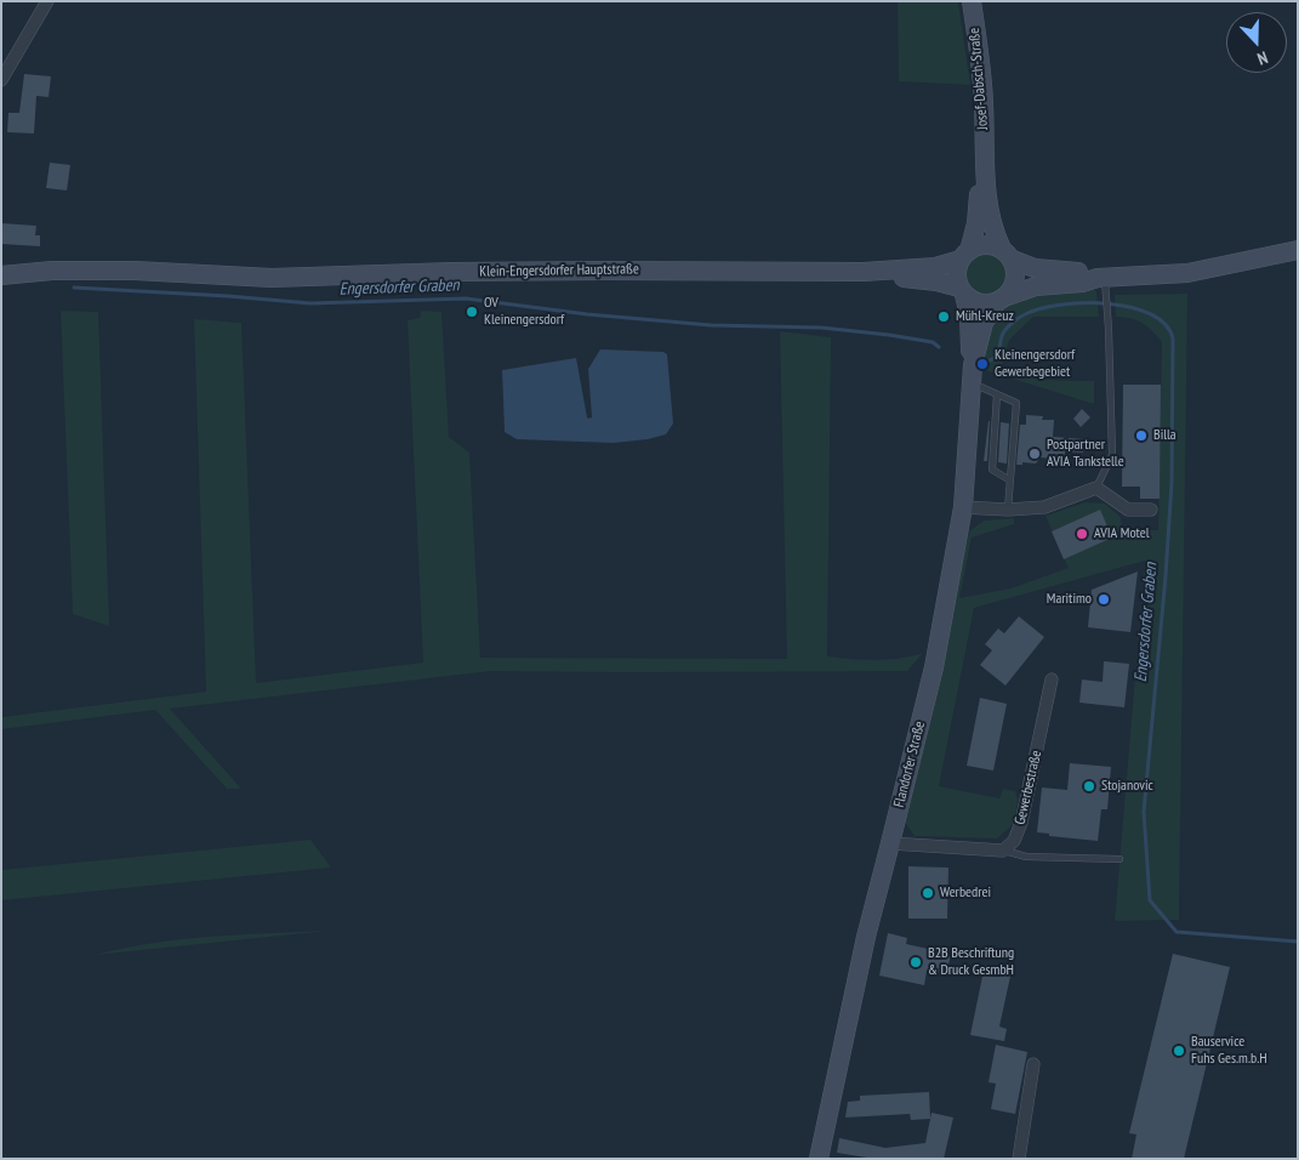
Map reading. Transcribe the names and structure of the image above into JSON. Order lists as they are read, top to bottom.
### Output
{
  "streets": {
    "main road": ["Josef-Dabsch-Straße", "Klein-Engersdorfer Hauptstraße", "Flandorfer Straße"],
    "street": ["Gewerbestraße"]
  },
  "crossings": [
    ["Josef-Dabsch-Straße", "Flandorfer Straße"]
  ],
  "water": ["Engersdorfer Graben"],
  "places": [
    "OV Kleinengersdorf",
    "Mühl-Kreuz",
    "Kleinengersdorf Gewerbegebiet",
    "Billa",
    "Postpartner AVIA Tankstelle",
    "AVIA Motel",
    "Maritimo",
    "Stojanovic",
    "Werbedrei",
    "B2B Beschriftung & Druck GesmbH",
    "Bauservice Fuhs Ges.m.b.H"
  ],
  "north": "bottom"
}
